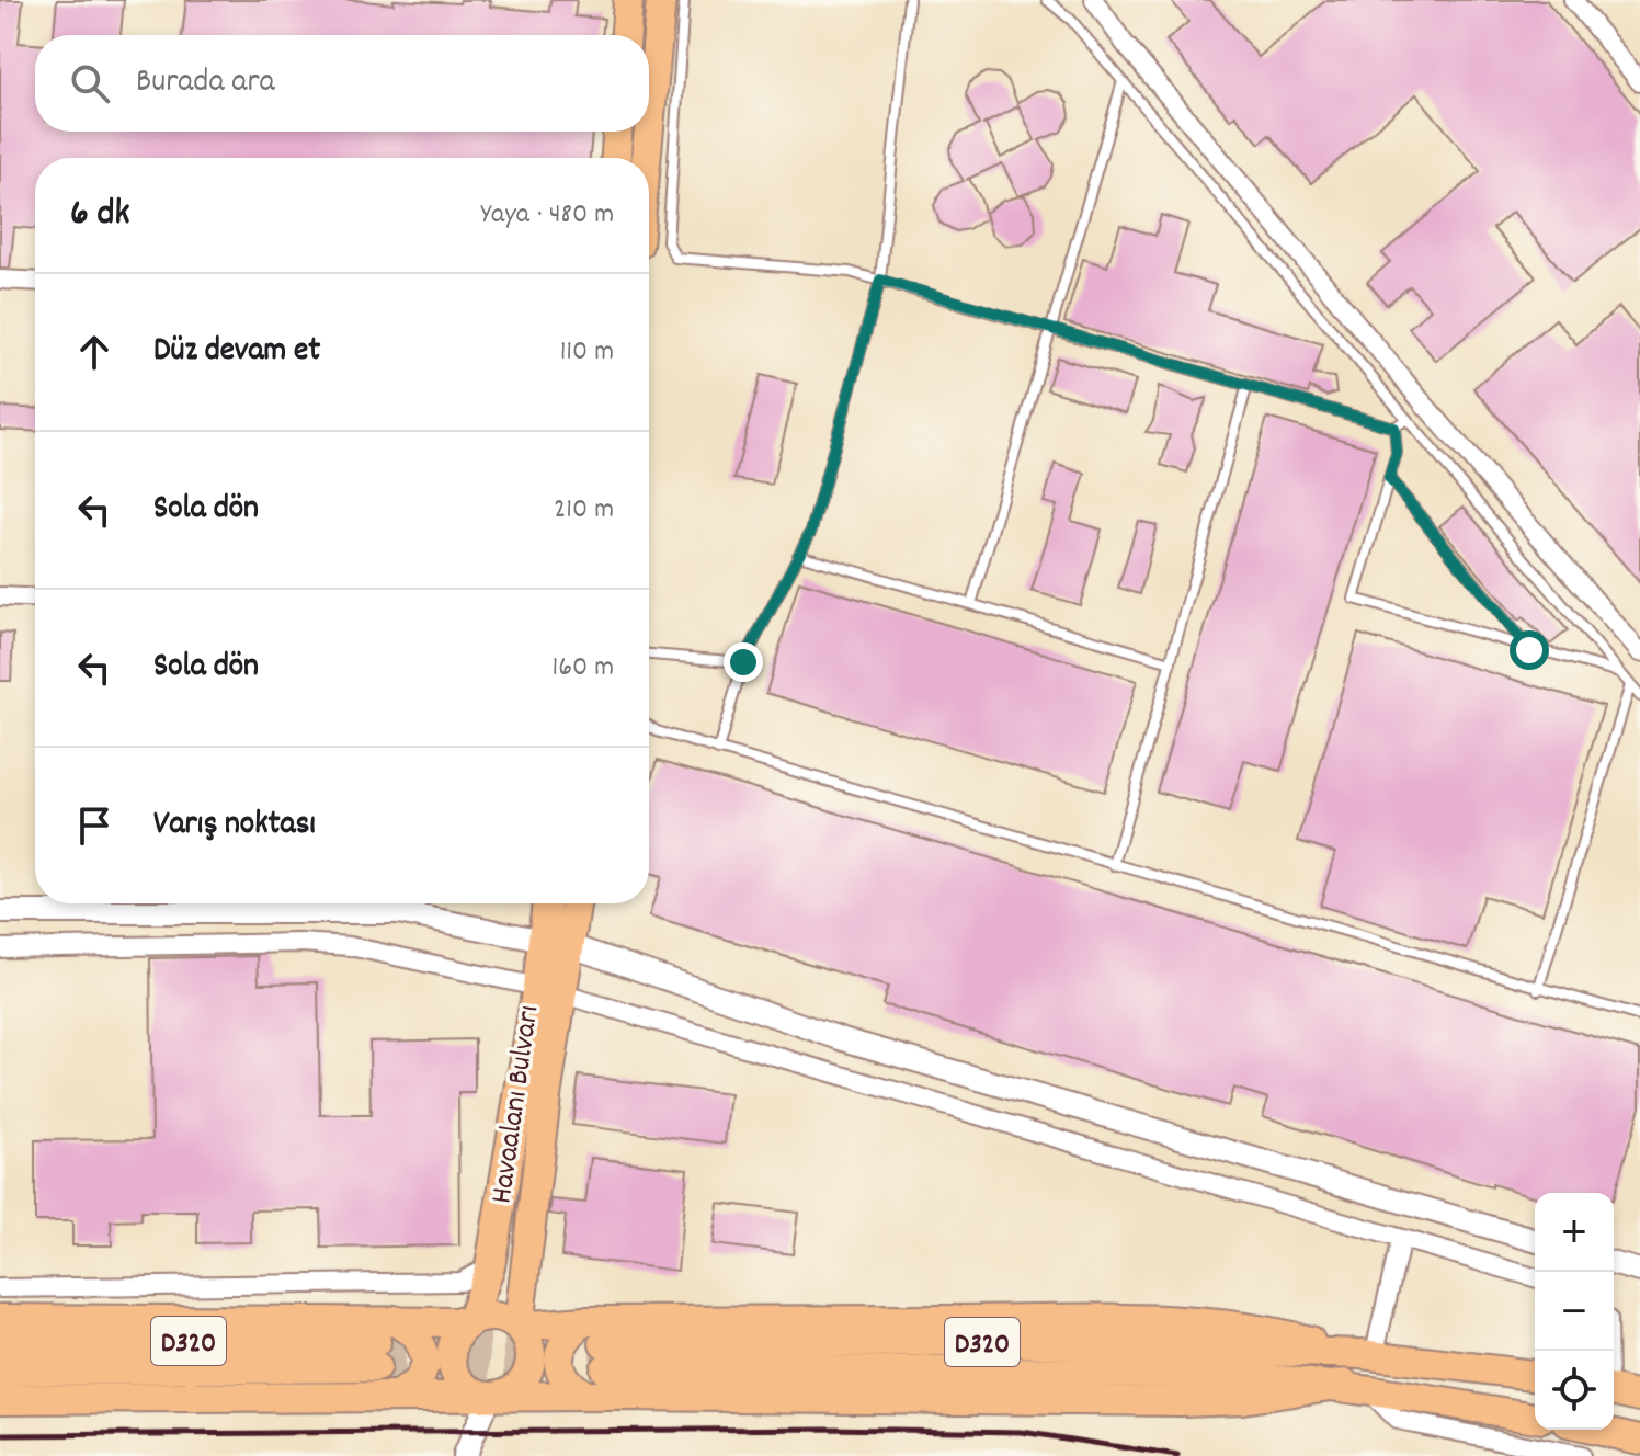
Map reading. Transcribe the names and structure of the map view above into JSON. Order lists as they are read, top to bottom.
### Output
{
  "streets": {
    "main road": ["Havaalanı Bulvarı", "D320"]
  },
  "page": {
    "search": "Burada ara",
    "heading": ["6 dk", "Yaya · 480 m"],
    "list": [
      ["Düz devam et", "110 m"],
      ["Sola dön", "210 m"],
      ["Sola dön", "160 m"],
      "Varış noktası"
    ],
    "map_buttons": ["+", "−"]
  }
}
